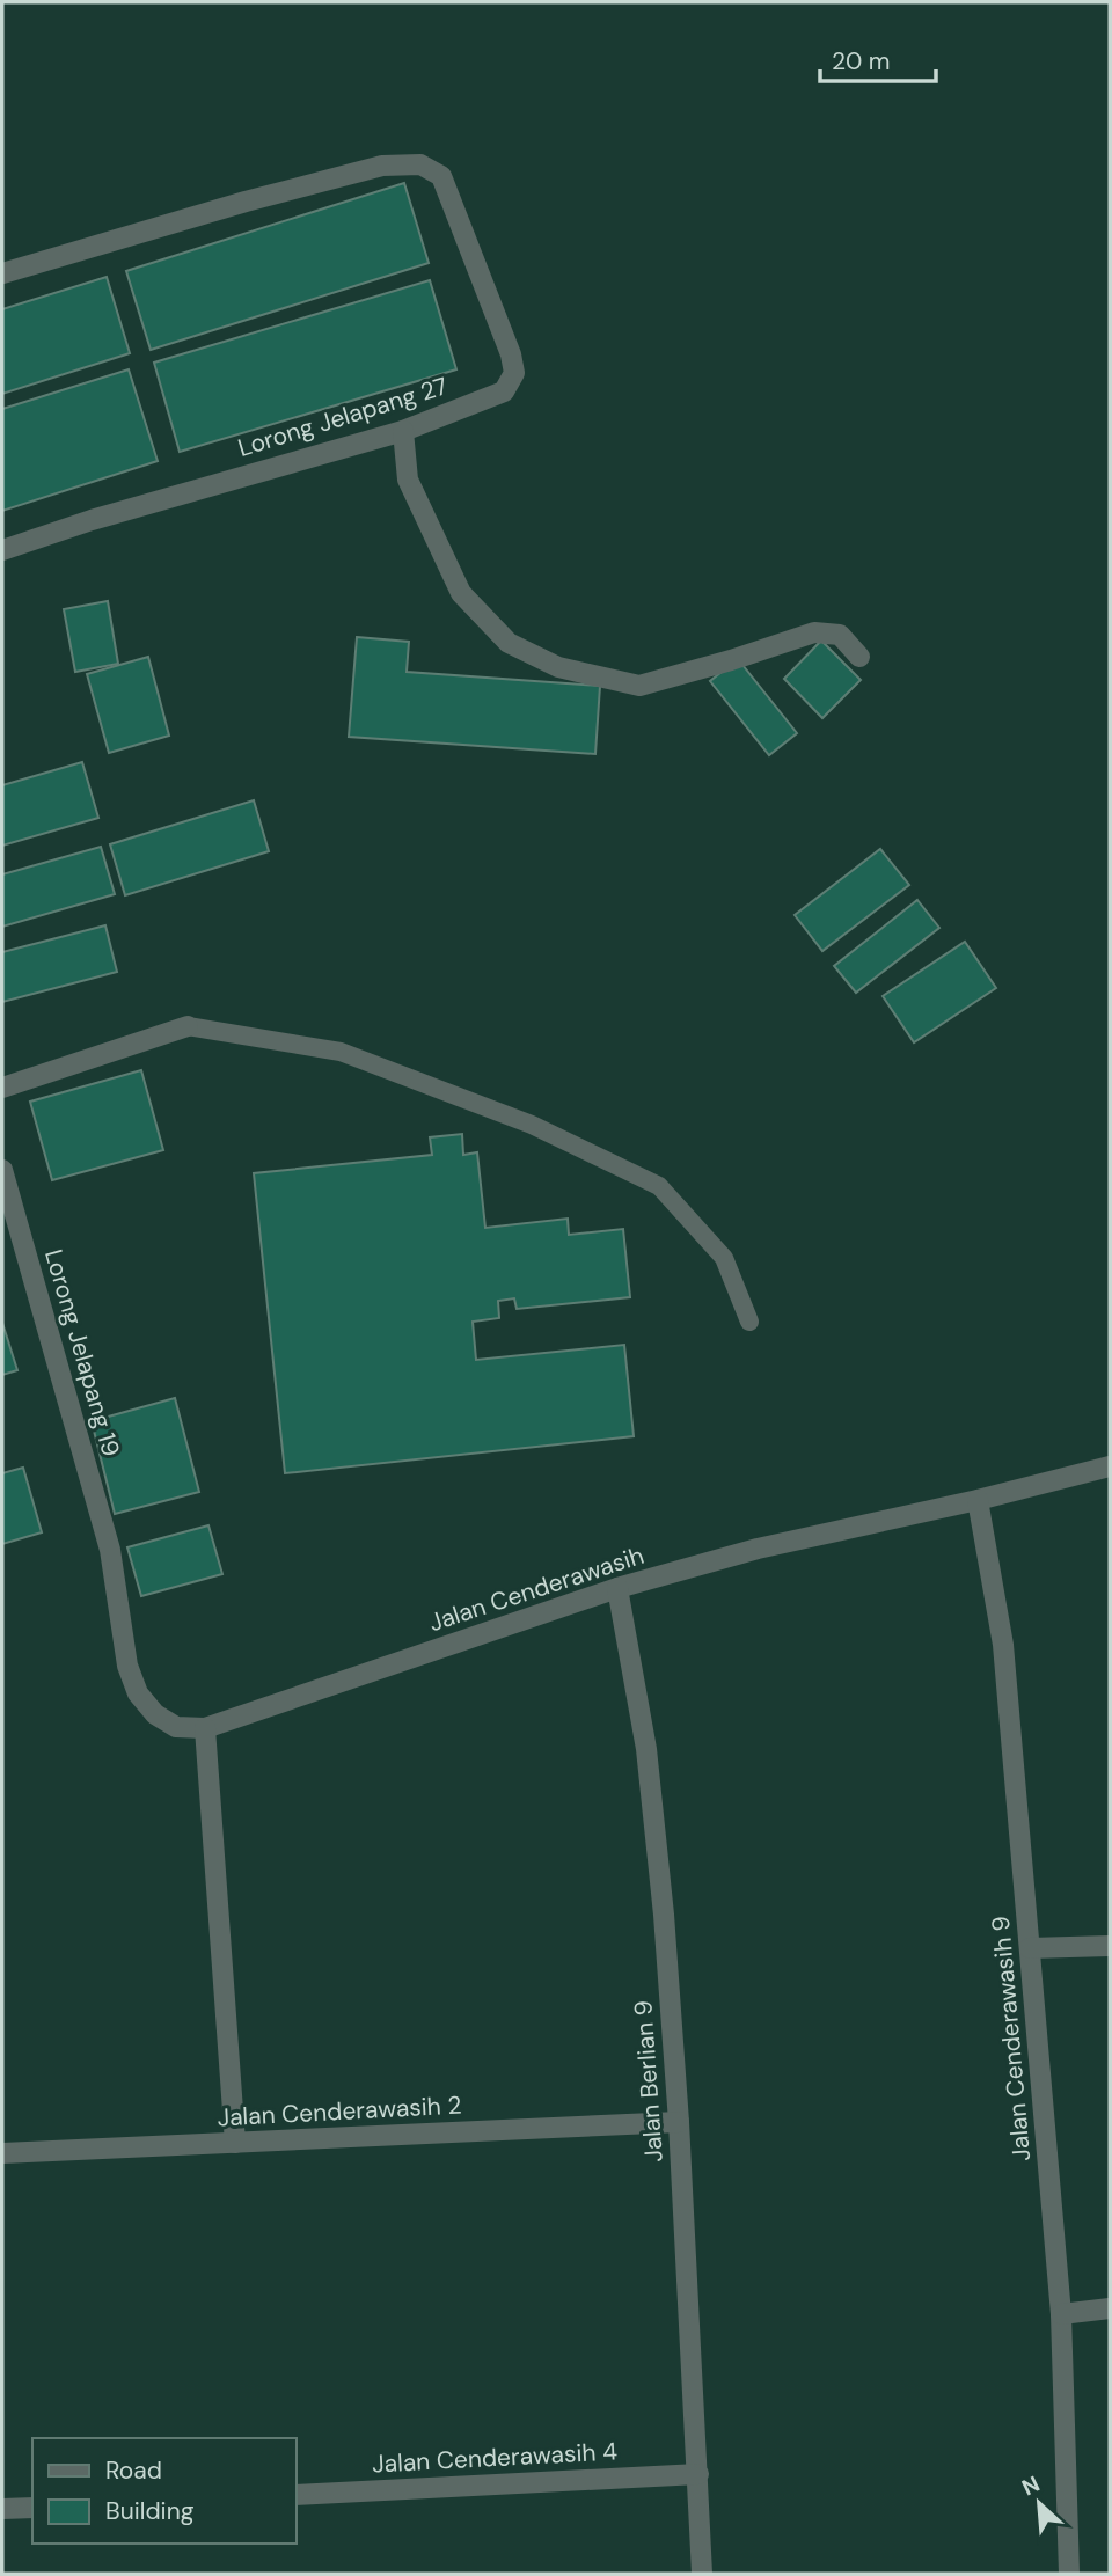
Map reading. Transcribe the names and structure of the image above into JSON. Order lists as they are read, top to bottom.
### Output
{
  "streets": {
    "street": [
      "Lorong Jelapang 27",
      "Lorong Jelapang 19",
      "Jalan Cenderawasih",
      "Jalan Cenderawasih 9",
      "Jalan Berlian 9",
      "Jalan Cenderawasih 2",
      "Jalan Cenderawasih 4"
    ]
  },
  "crossings": [
    ["Lorong Jelapang 19", "Jalan Cenderawasih"],
    ["Jalan Cenderawasih", "Jalan Cenderawasih 9"],
    ["Jalan Cenderawasih", "Jalan Berlian 9"],
    ["Jalan Berlian 9", "Jalan Cenderawasih 2"],
    ["Jalan Berlian 9", "Jalan Cenderawasih 4"]
  ],
  "legend": ["Road", "Building"],
  "scale_bar": "20 m",
  "north": "top left"
}
